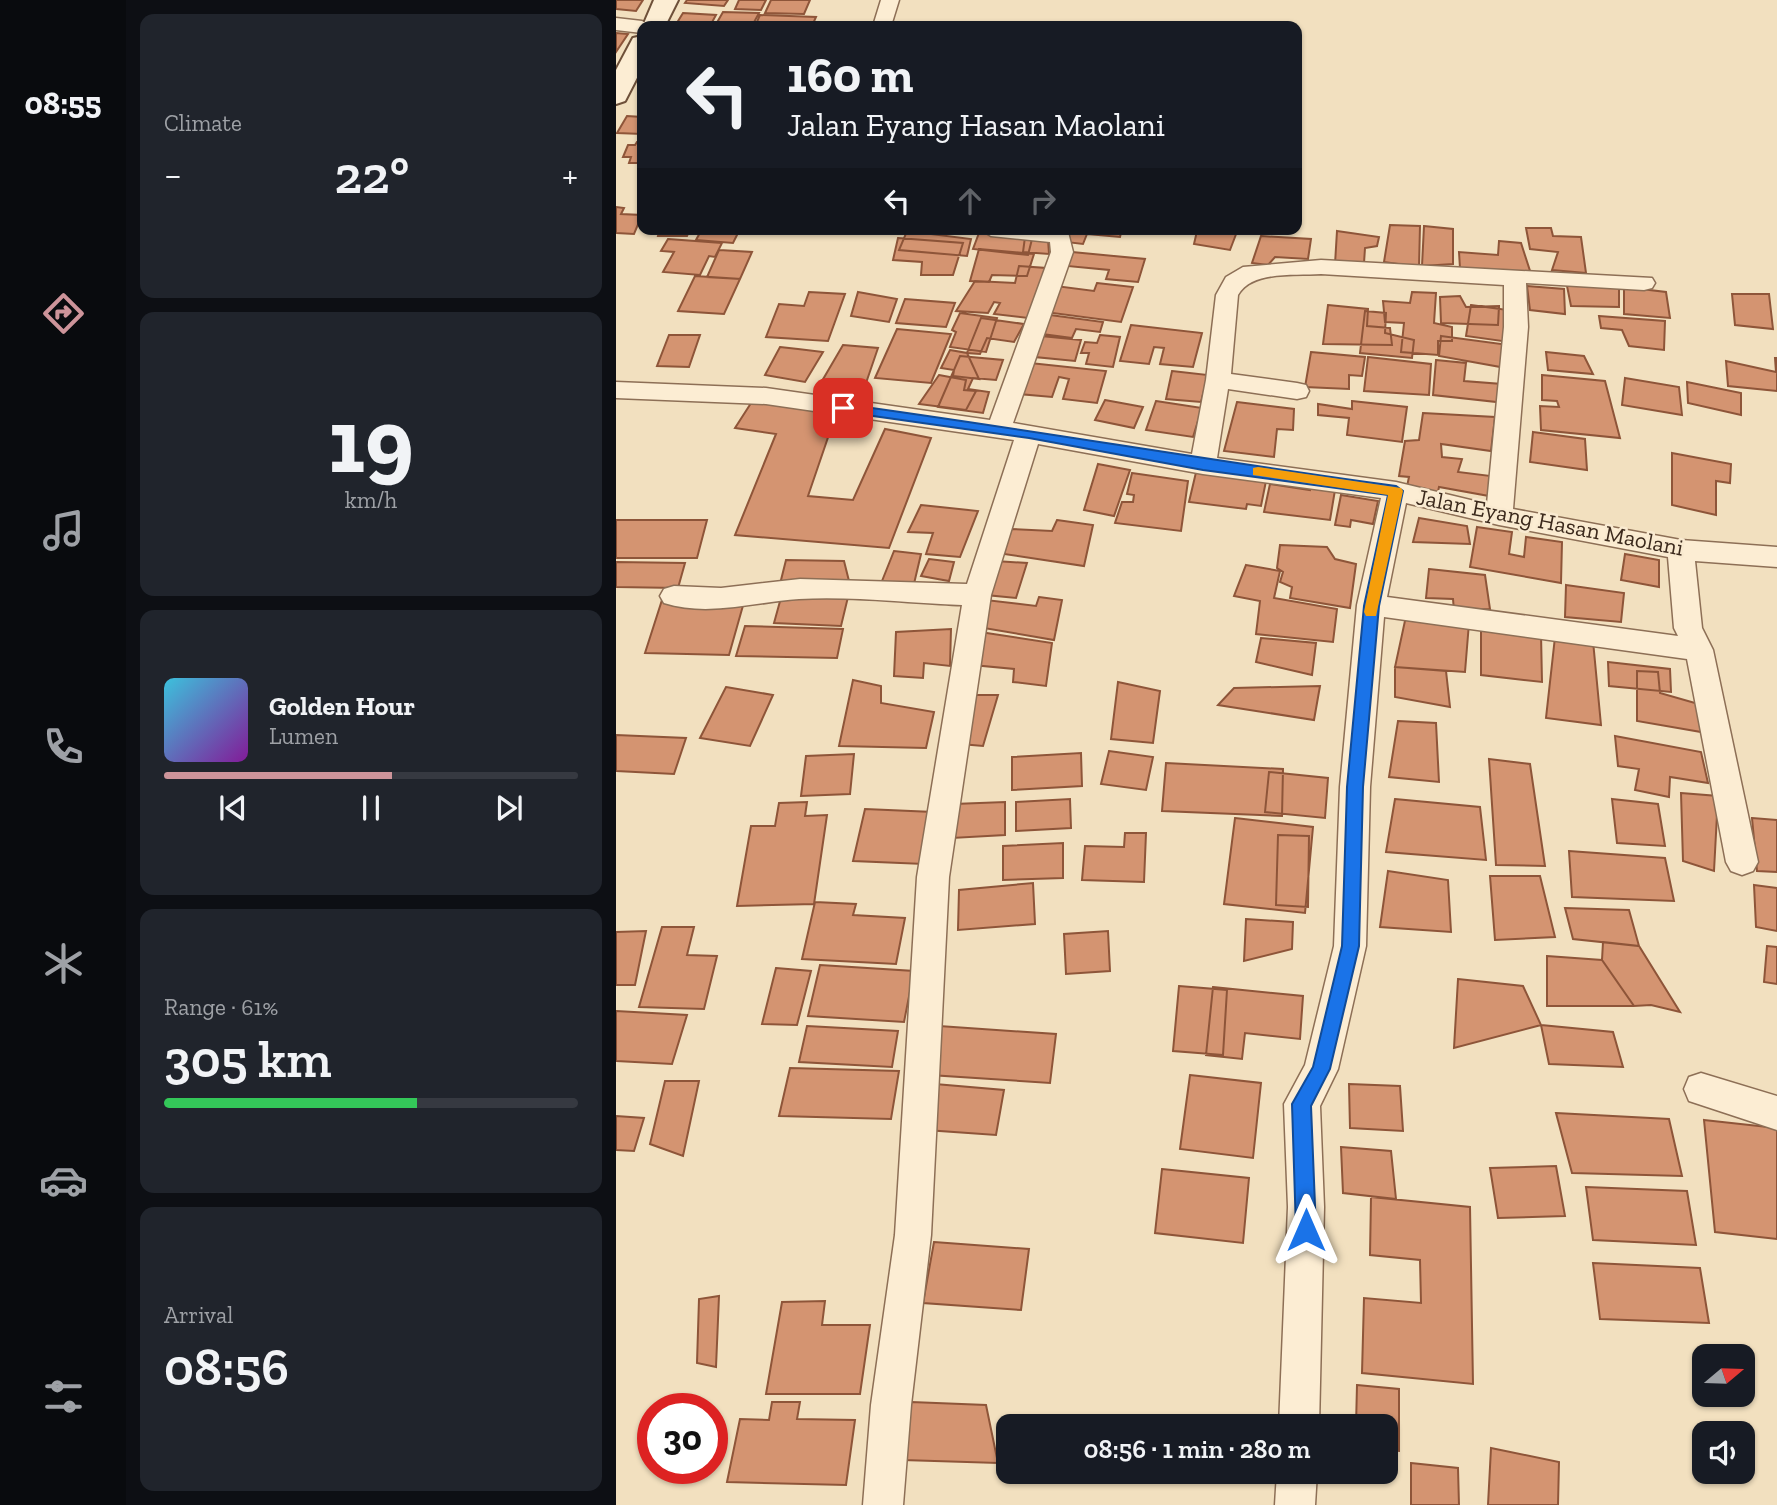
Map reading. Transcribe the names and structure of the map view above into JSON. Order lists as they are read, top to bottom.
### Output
{
  "streets": {
    "street": ["Jalan Eyang Hasan Maolani"]
  },
  "north": "right",
  "page": {
    "tabs": "08:55",
    "tile": [
      "Climate",
      ["19", "km/h"],
      ["Range · 61%", "305 km"],
      ["Arrival", "08:56"]
    ],
    "turn": ["160 m", "Jalan Eyang Hasan Maolani"],
    "heat": ["−", "22°", "+"],
    "song": ["Golden Hour", "Lumen"],
    "limit": "30",
    "trip": "08:56 · 1 min · 280 m"
  }
}
